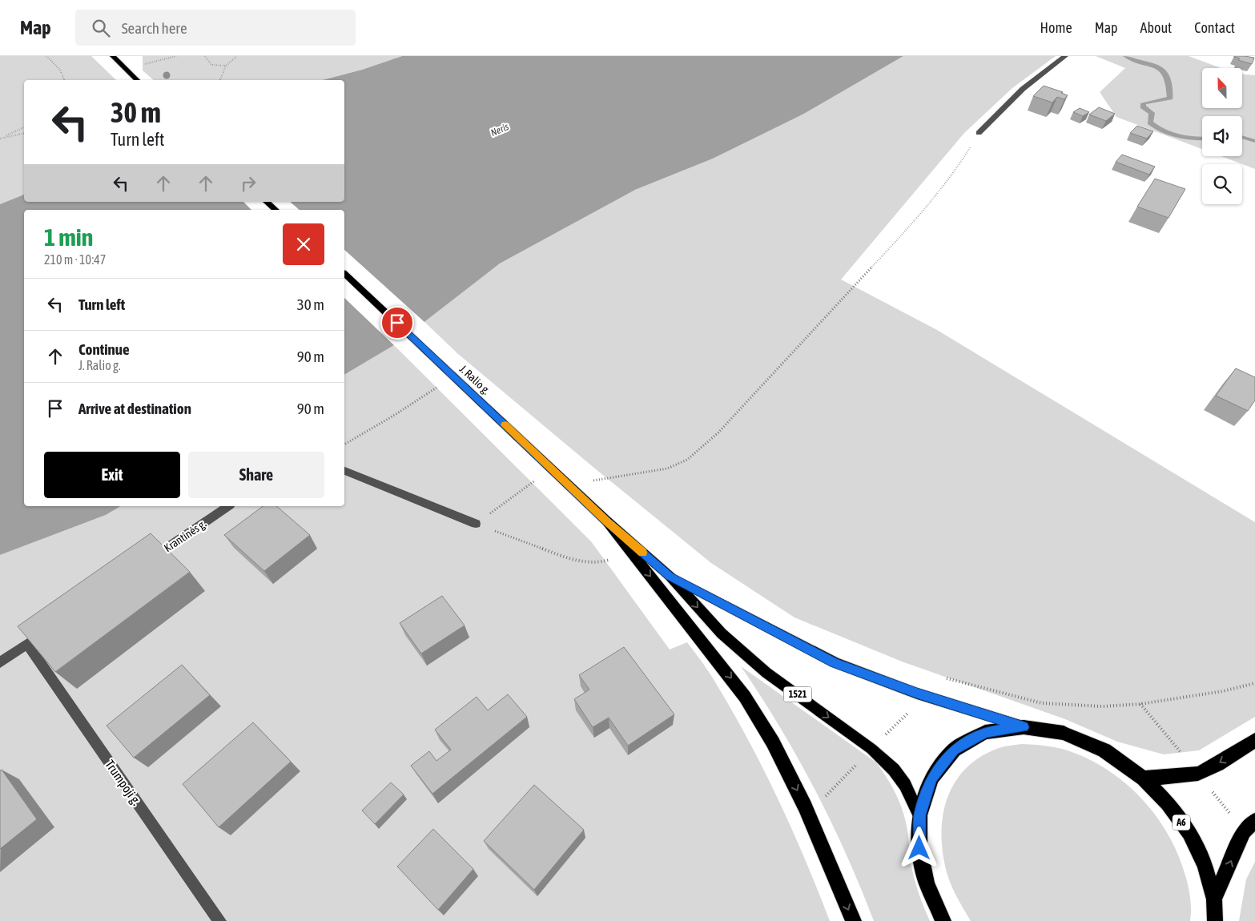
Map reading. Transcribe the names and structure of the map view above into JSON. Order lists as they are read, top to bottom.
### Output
{
  "streets": {
    "highway": ["A6"],
    "main road": ["J. Ralio g.", "1521"],
    "street": ["Krantinės g.", "Trumpoji g."]
  },
  "crossings": [
    ["J. Ralio g.", "1521"],
    ["1521", "A6"]
  ],
  "water": ["Neris"],
  "north": "top",
  "page": {
    "header": "Map",
    "search": "Search here",
    "nav": [
      "Home",
      "Map",
      "About",
      "Contact"
    ],
    "turn": ["30 m", "Turn left"],
    "heading": ["1 min", "210 m · 10:47"],
    "list": [
      {
        "name": "Turn left",
        "value": "30 m"
      },
      {
        "name": "Continue",
        "note": "J. Ralio g.",
        "value": "90 m"
      },
      {
        "name": "Arrive at destination",
        "value": "90 m"
      }
    ],
    "buttons": ["Exit", "Share"]
  }
}
